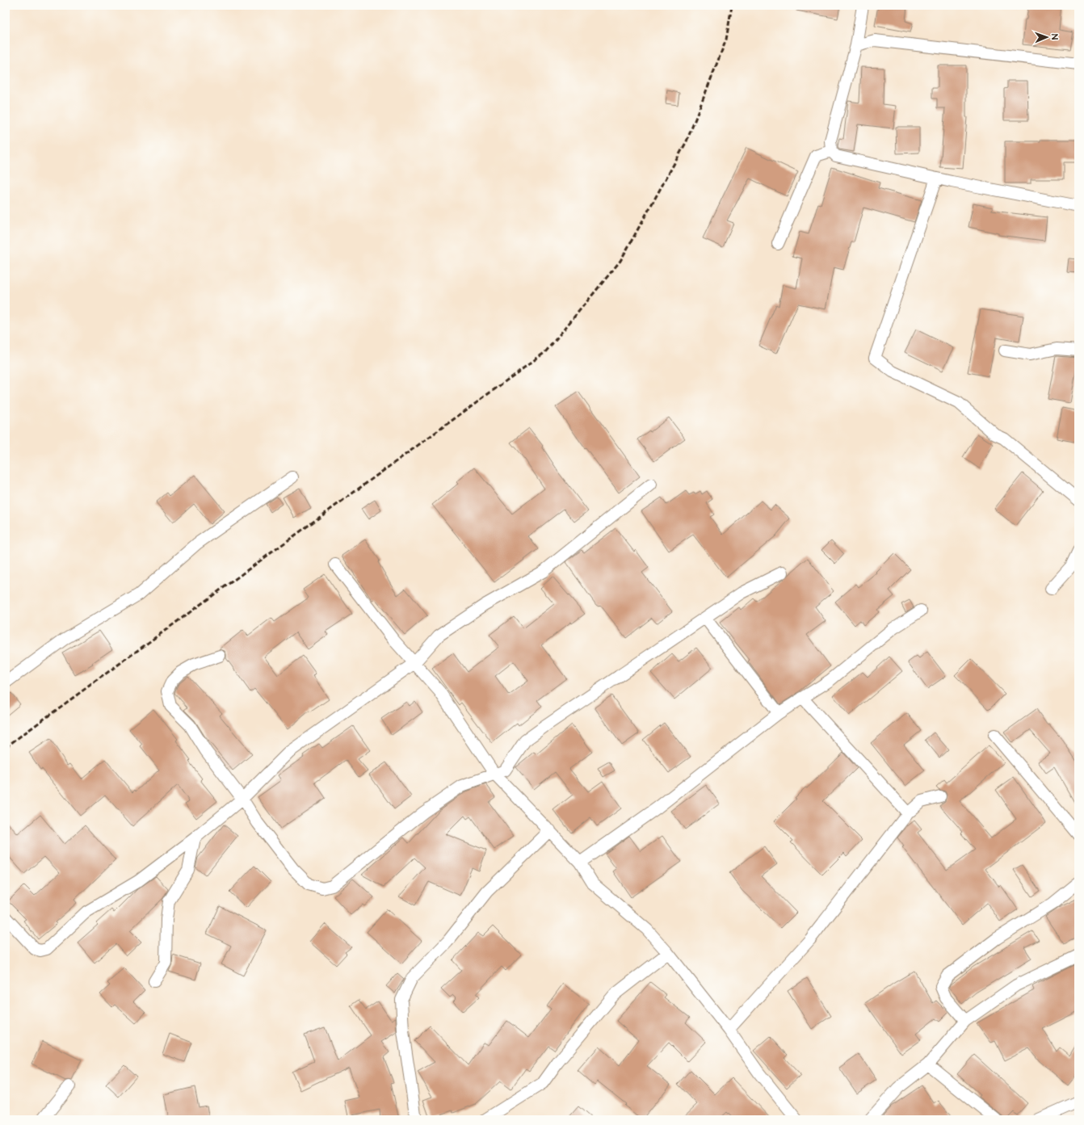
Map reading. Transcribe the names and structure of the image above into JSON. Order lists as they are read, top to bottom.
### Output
{
  "north": "right"
}
